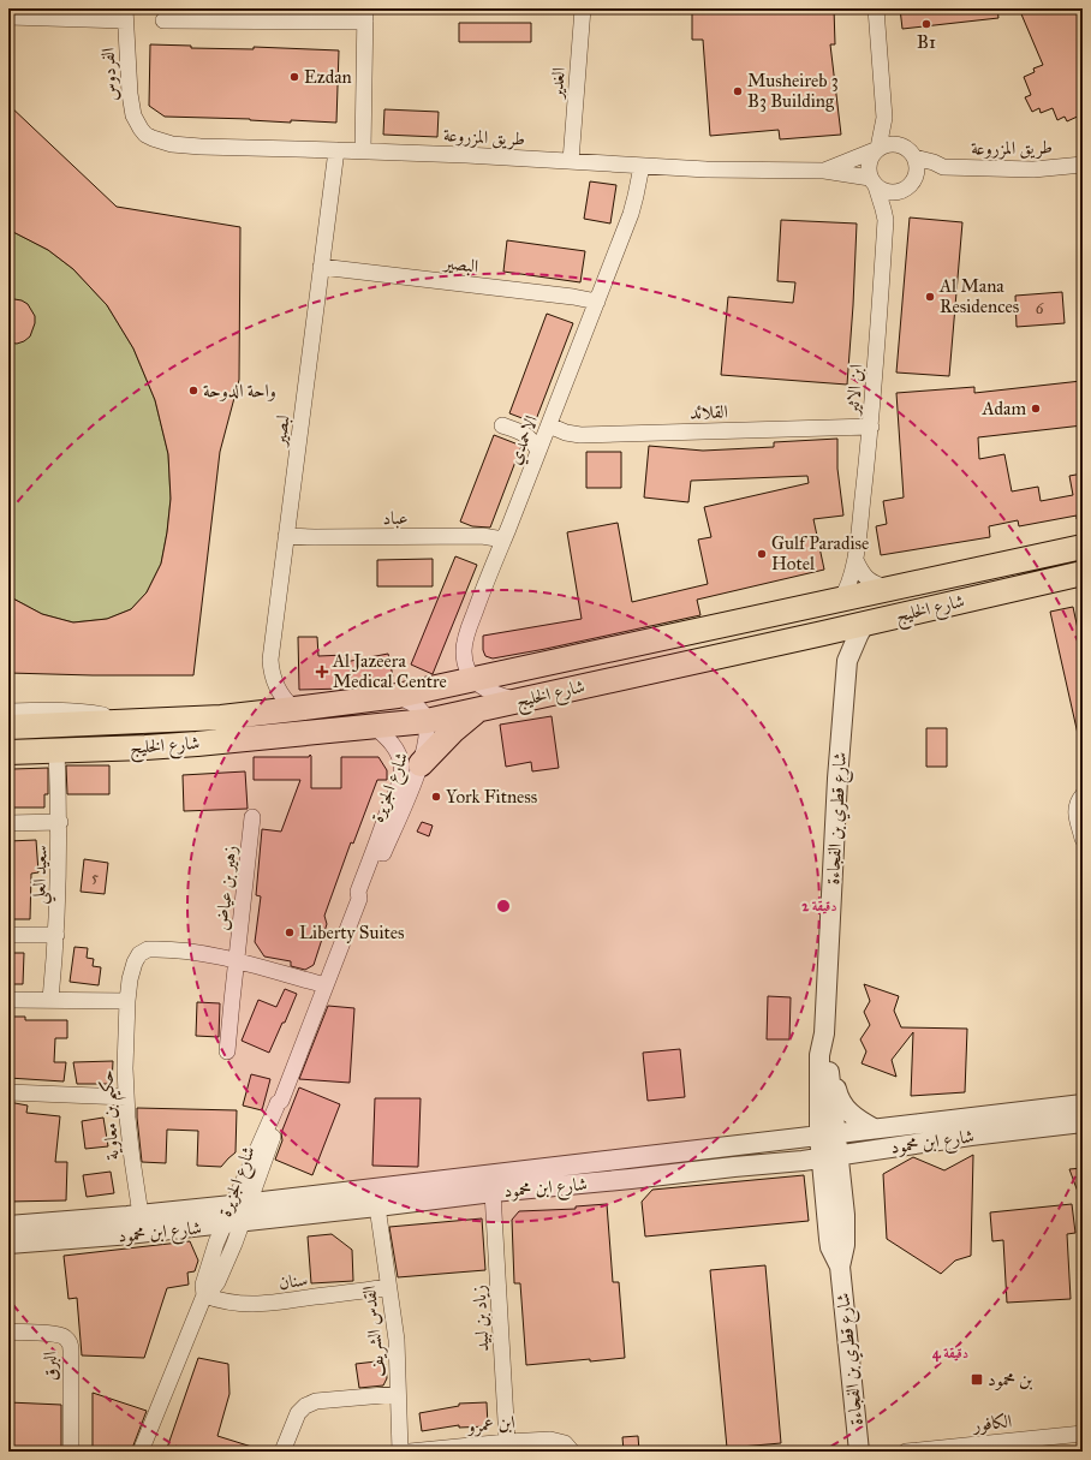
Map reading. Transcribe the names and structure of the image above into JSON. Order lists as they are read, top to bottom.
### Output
{
  "streets": {
    "main road": ["شارع الخليج"],
    "street": [
      "الفردوس",
      "الغدير",
      "طريق المزروعة",
      "البصير",
      "ابن الاثير",
      "القلائد",
      "لبصير",
      "الاحمدي",
      "عباد",
      "شارع الجزيرة",
      "شارع قطري بن الفجاءة",
      "سعيد العلي",
      "زهير بن عياض",
      "حكيم بن معاوية",
      "شارع ابن محمود",
      "سنان",
      "زياد بن لبيد",
      "القدس الشريف",
      "البرق",
      "الكافور",
      "ابن عمرو"
    ]
  },
  "crossings": [
    ["الفردوس", "طريق المزروعة"],
    ["الغدير", "طريق المزروعة"],
    ["طريق المزروعة", "ابن الاثير"],
    ["طريق المزروعة", "لبصير"],
    ["طريق المزروعة", "الاحمدي"],
    ["البصير", "لبصير"],
    ["البصير", "الاحمدي"],
    ["ابن الاثير", "القلائد"],
    ["ابن الاثير", "شارع الخليج"],
    ["القلائد", "الاحمدي"],
    ["لبصير", "عباد"],
    ["لبصير", "شارع الخليج"],
    ["الاحمدي", "عباد"],
    ["الاحمدي", "شارع الخليج"],
    ["شارع الخليج", "شارع الجزيرة"],
    ["شارع الخليج", "شارع قطري بن الفجاءة"],
    ["شارع الخليج", "سعيد العلي"],
    ["شارع الجزيرة", "زهير بن عياض"],
    ["شارع الجزيرة", "شارع ابن محمود"],
    ["شارع الجزيرة", "سنان"],
    ["شارع قطري بن الفجاءة", "شارع ابن محمود"],
    ["زهير بن عياض", "حكيم بن معاوية"],
    ["حكيم بن معاوية", "شارع ابن محمود"],
    ["شارع ابن محمود", "زياد بن لبيد"],
    ["شارع ابن محمود", "القدس الشريف"],
    ["سنان", "القدس الشريف"],
    ["زياد بن لبيد", "ابن عمرو"]
  ],
  "places": {
    "other": [
      "B1",
      "Ezdan",
      "Musheireb 3 B3 Building",
      "Al Mana Residences",
      "واحة الدوحة",
      "Adam",
      "Gulf Paradise Hotel",
      "York Fitness",
      "Liberty Suites"
    ],
    "health": ["Al Jazeera Medical Centre"],
    "transit": ["بن محمود"]
  },
  "house_numbers": ["6", "5"],
  "rings": ["2 دقيقة", "4 دقيقة"]
}
